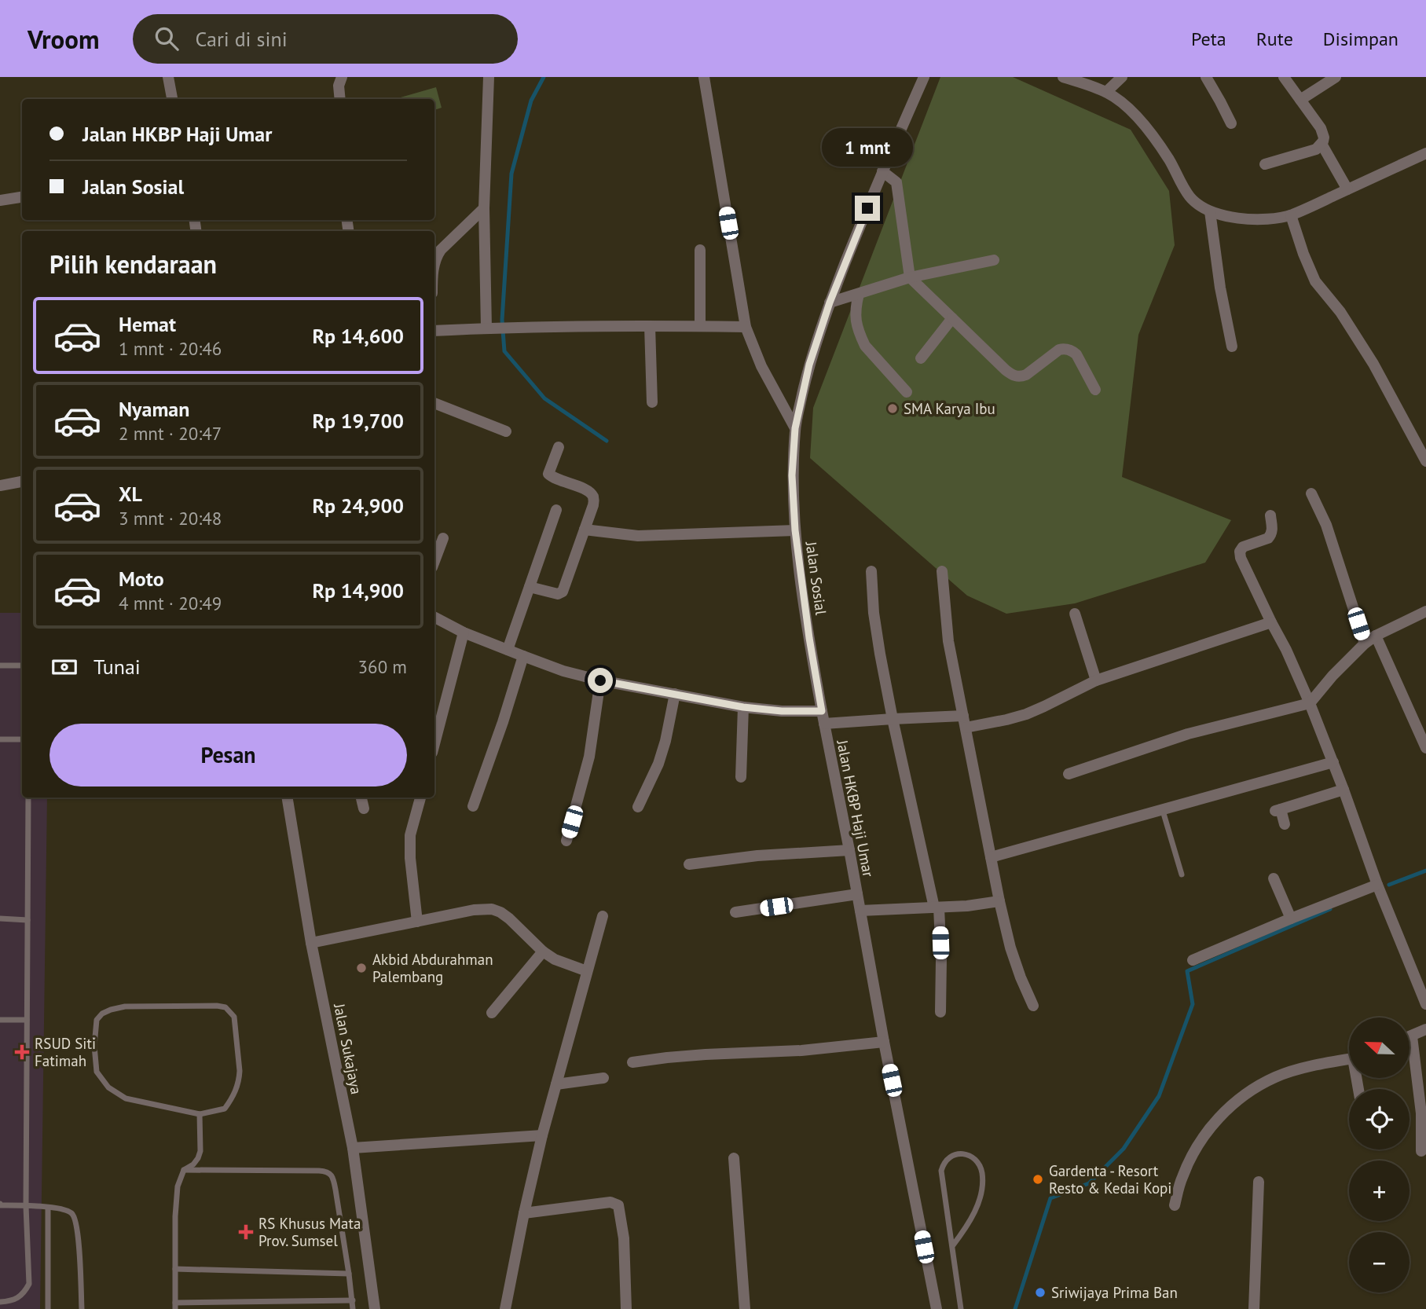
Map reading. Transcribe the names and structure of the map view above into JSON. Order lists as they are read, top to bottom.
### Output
{
  "streets": {
    "street": ["Jalan Sosial", "Jalan HKBP Haji Umar", "Jalan Sukajaya"]
  },
  "crossings": [
    ["Jalan Sosial", "Jalan HKBP Haji Umar"]
  ],
  "places": {
    "other": [
      "SMA Karya Ibu",
      "Akbid Abdurahman Palembang",
      "Gardenta - Resort Resto & Kedai Kopi",
      "Sriwijaya Prima Ban"
    ],
    "health": ["RSUD Siti Fatimah", "RS Khusus Mata Prov. Sumsel"]
  },
  "north": "left",
  "page": {
    "header": "Vroom",
    "search": "Cari di sini",
    "nav": ["Peta", "Rute", "Disimpan"],
    "banner": ["Jalan HKBP Haji Umar", "Jalan Sosial"],
    "bubble": "1 mnt",
    "heading": "Pilih kendaraan",
    "list": [
      {
        "name": "Hemat",
        "note": "1 mnt · 20:46",
        "value": "Rp 14,600"
      },
      {
        "name": "Nyaman",
        "note": "2 mnt · 20:47",
        "value": "Rp 19,700"
      },
      {
        "name": "XL",
        "note": "3 mnt · 20:48",
        "value": "Rp 24,900"
      },
      {
        "name": "Moto",
        "note": "4 mnt · 20:49",
        "value": "Rp 14,900"
      }
    ],
    "pay": ["Tunai", "360 m"],
    "buttons": "Pesan",
    "map_buttons": ["+", "−"]
  }
}
